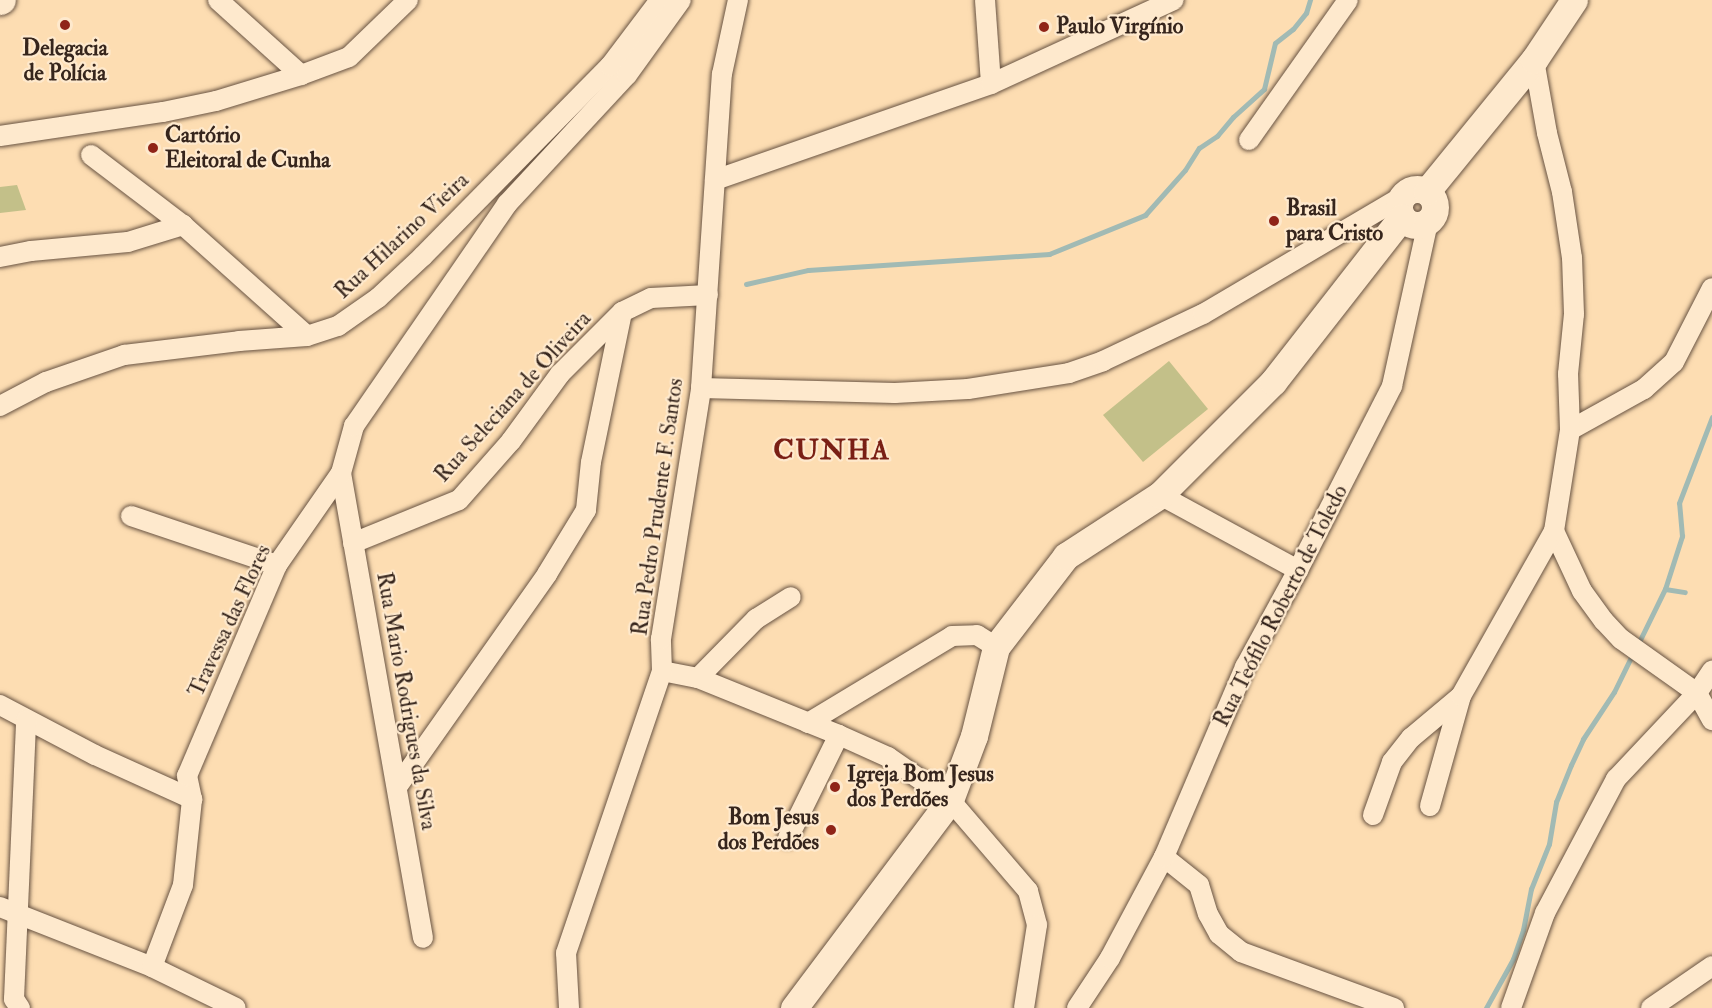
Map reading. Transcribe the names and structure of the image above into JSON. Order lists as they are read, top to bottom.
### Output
{
  "streets": {
    "street": [
      "Rua Hilarino Vieira",
      "Rua Seleciana de Oliveira",
      "Rua Pedro Prudente F. Santos",
      "Rua Teófilo Roberto de Toledo",
      "Travessa das Flores",
      "Rua Mario Rodrigues da Silva"
    ]
  },
  "crossings": [
    ["Rua Seleciana de Oliveira", "Rua Pedro Prudente F. Santos"],
    ["Rua Seleciana de Oliveira", "Rua Mario Rodrigues da Silva"],
    ["Travessa das Flores", "Rua Mario Rodrigues da Silva"]
  ],
  "districts": ["CUNHA"],
  "places": [
    "Delegacia de Polícia",
    "Paulo Virgínio",
    "Cartório Eleitoral de Cunha",
    "Brasil para Cristo",
    "Igreja Bom Jesus dos Perdões",
    "Bom Jesus dos Perdões"
  ]
}
